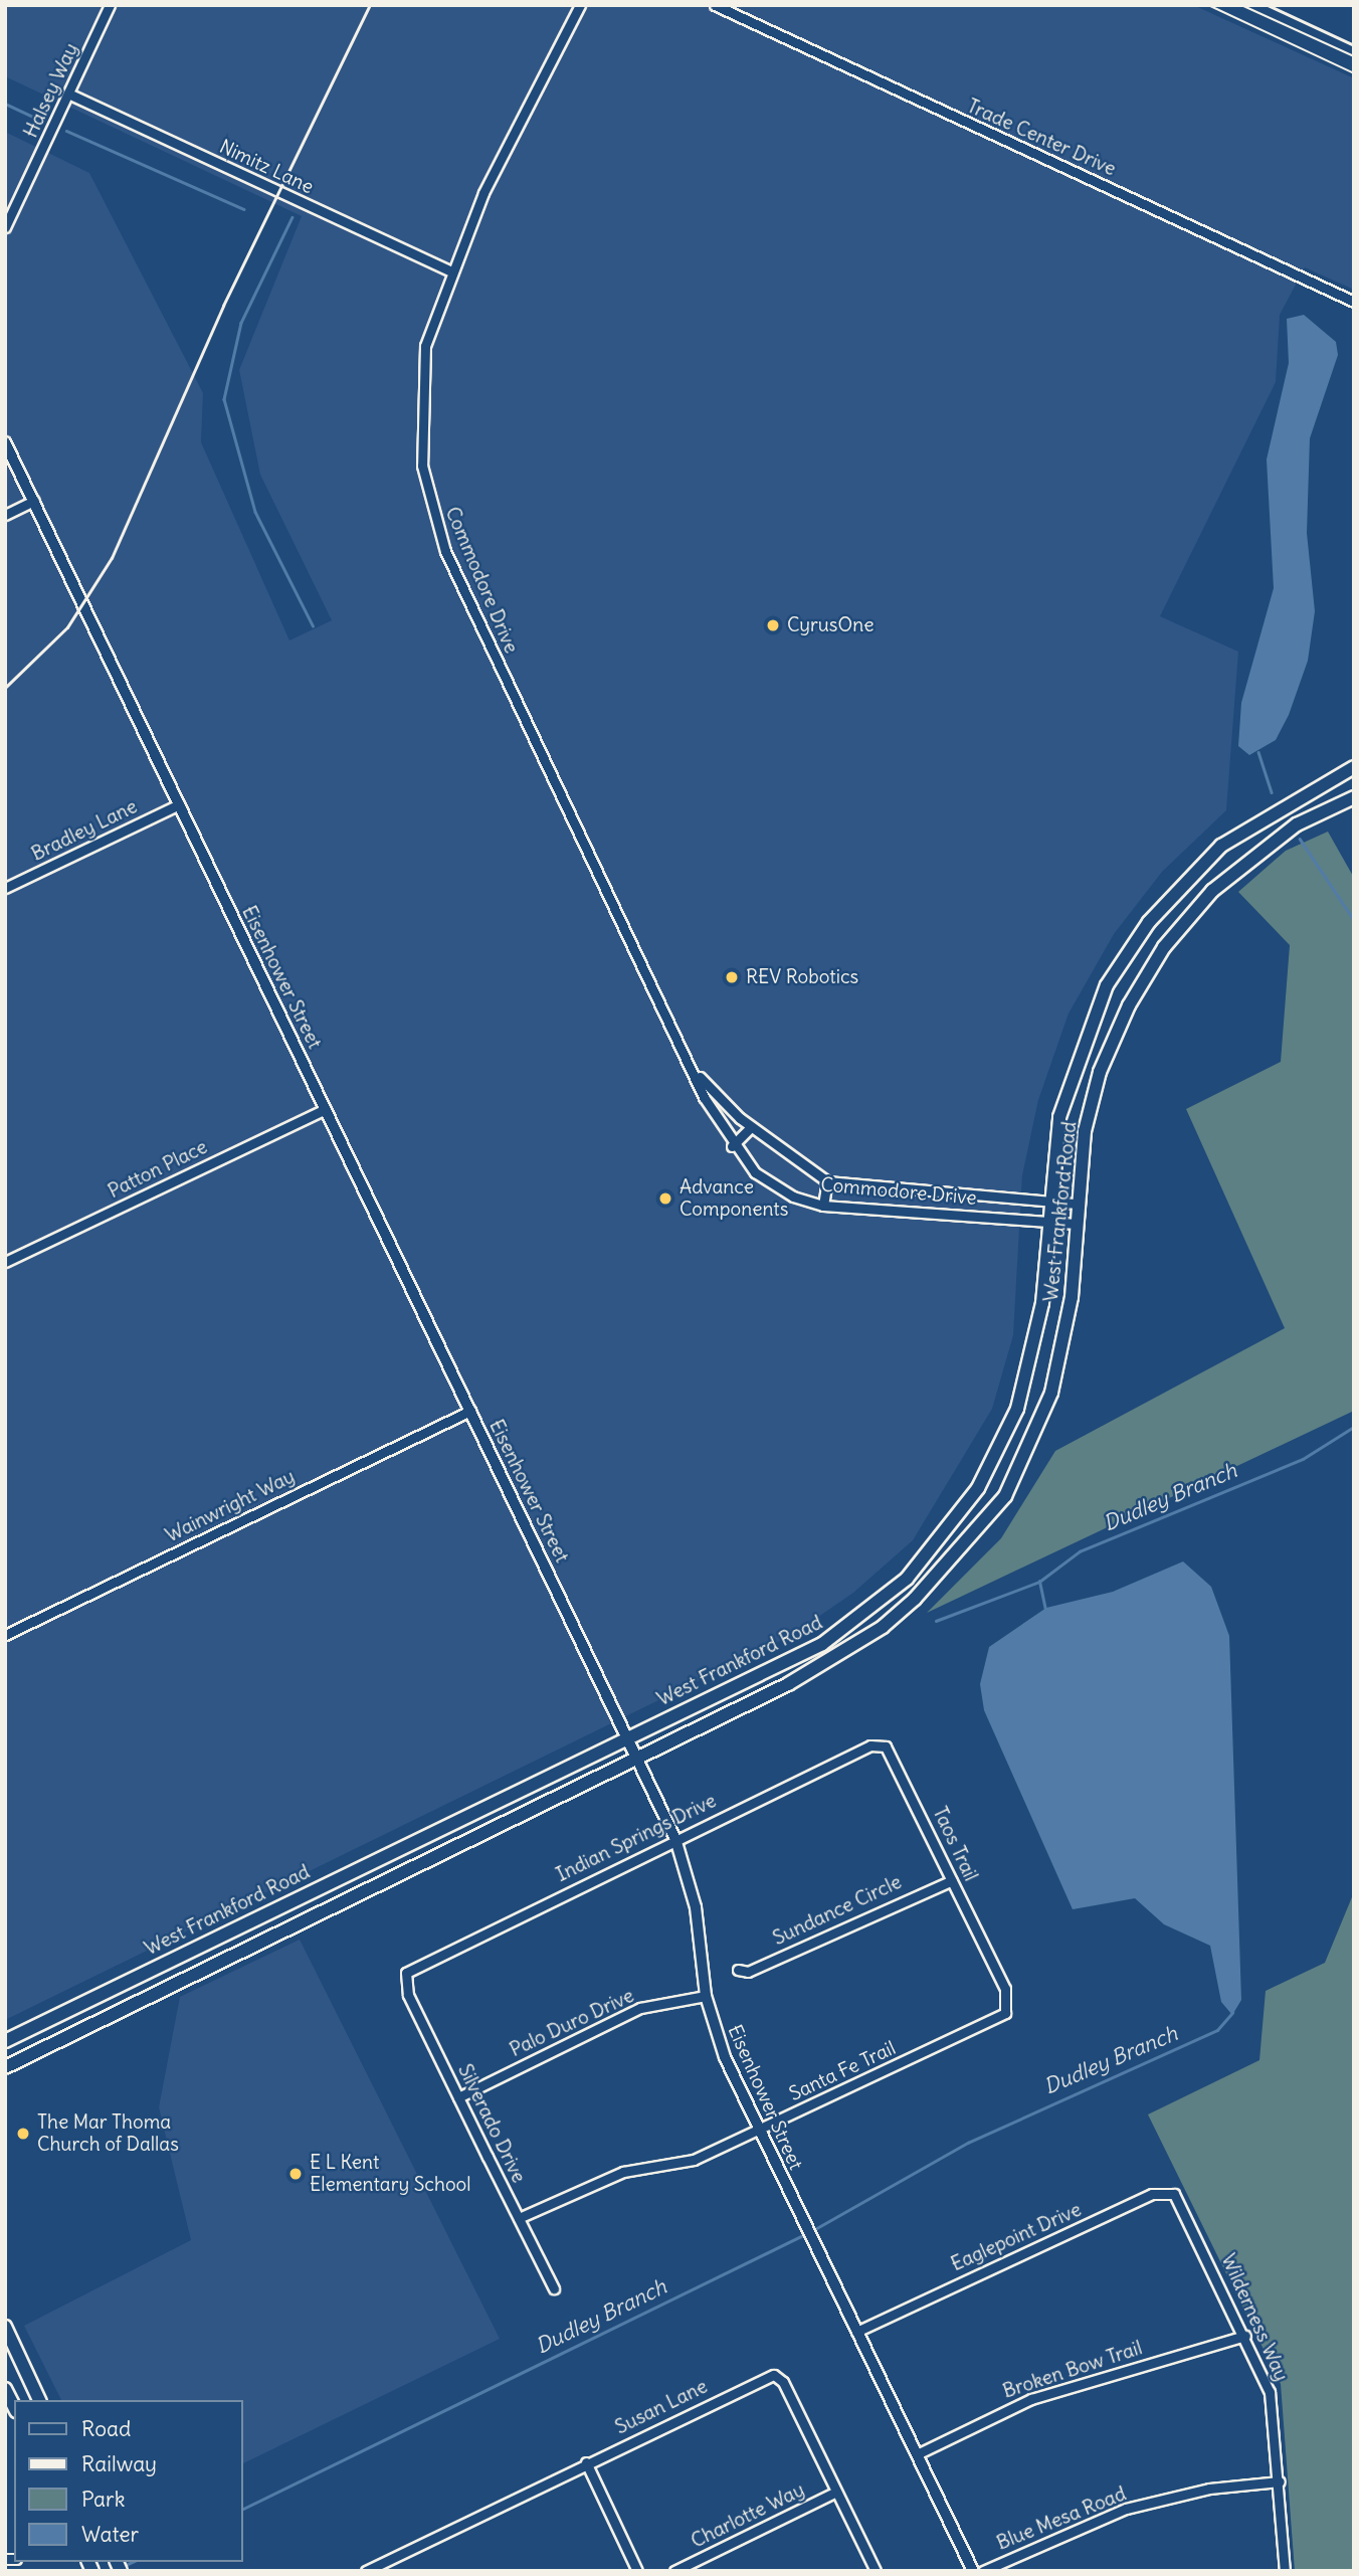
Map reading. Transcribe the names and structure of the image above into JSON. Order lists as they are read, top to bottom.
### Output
{
  "streets": {
    "main road": ["West Frankford Road"],
    "street": [
      "Halsey Way",
      "Trade Center Drive",
      "Nimitz Lane",
      "Commodore Drive",
      "Bradley Lane",
      "Eisenhower Street",
      "Patton Place",
      "Wainwright Way",
      "Indian Springs Drive",
      "Taos Trail",
      "Sundance Circle",
      "Palo Duro Drive",
      "Santa Fe Trail",
      "Silverado Drive",
      "Eaglepoint Drive",
      "Wilderness Way",
      "Broken Bow Trail",
      "Susan Lane",
      "Charlotte Way",
      "Blue Mesa Road"
    ]
  },
  "crossings": [
    ["Halsey Way", "Nimitz Lane"],
    ["Nimitz Lane", "Commodore Drive"],
    ["Commodore Drive", "West Frankford Road"],
    ["Bradley Lane", "Eisenhower Street"],
    ["Eisenhower Street", "Patton Place"],
    ["Eisenhower Street", "West Frankford Road"],
    ["Eisenhower Street", "Wainwright Way"],
    ["Eisenhower Street", "Indian Springs Drive"],
    ["Eisenhower Street", "Palo Duro Drive"],
    ["Eisenhower Street", "Santa Fe Trail"],
    ["Eisenhower Street", "Eaglepoint Drive"],
    ["Eisenhower Street", "Broken Bow Trail"],
    ["Indian Springs Drive", "Taos Trail"],
    ["Indian Springs Drive", "Silverado Drive"],
    ["Taos Trail", "Sundance Circle"],
    ["Taos Trail", "Santa Fe Trail"],
    ["Palo Duro Drive", "Silverado Drive"],
    ["Santa Fe Trail", "Silverado Drive"],
    ["Eaglepoint Drive", "Wilderness Way"],
    ["Wilderness Way", "Broken Bow Trail"],
    ["Wilderness Way", "Blue Mesa Road"],
    ["Susan Lane", "Charlotte Way"]
  ],
  "water": ["Dudley Branch"],
  "places": [
    "CyrusOne",
    "REV Robotics",
    "Advance Components",
    "The Mar Thoma Church of Dallas",
    "E L Kent Elementary School"
  ],
  "legend": [
    "Road",
    "Railway",
    "Park",
    "Water"
  ]
}
